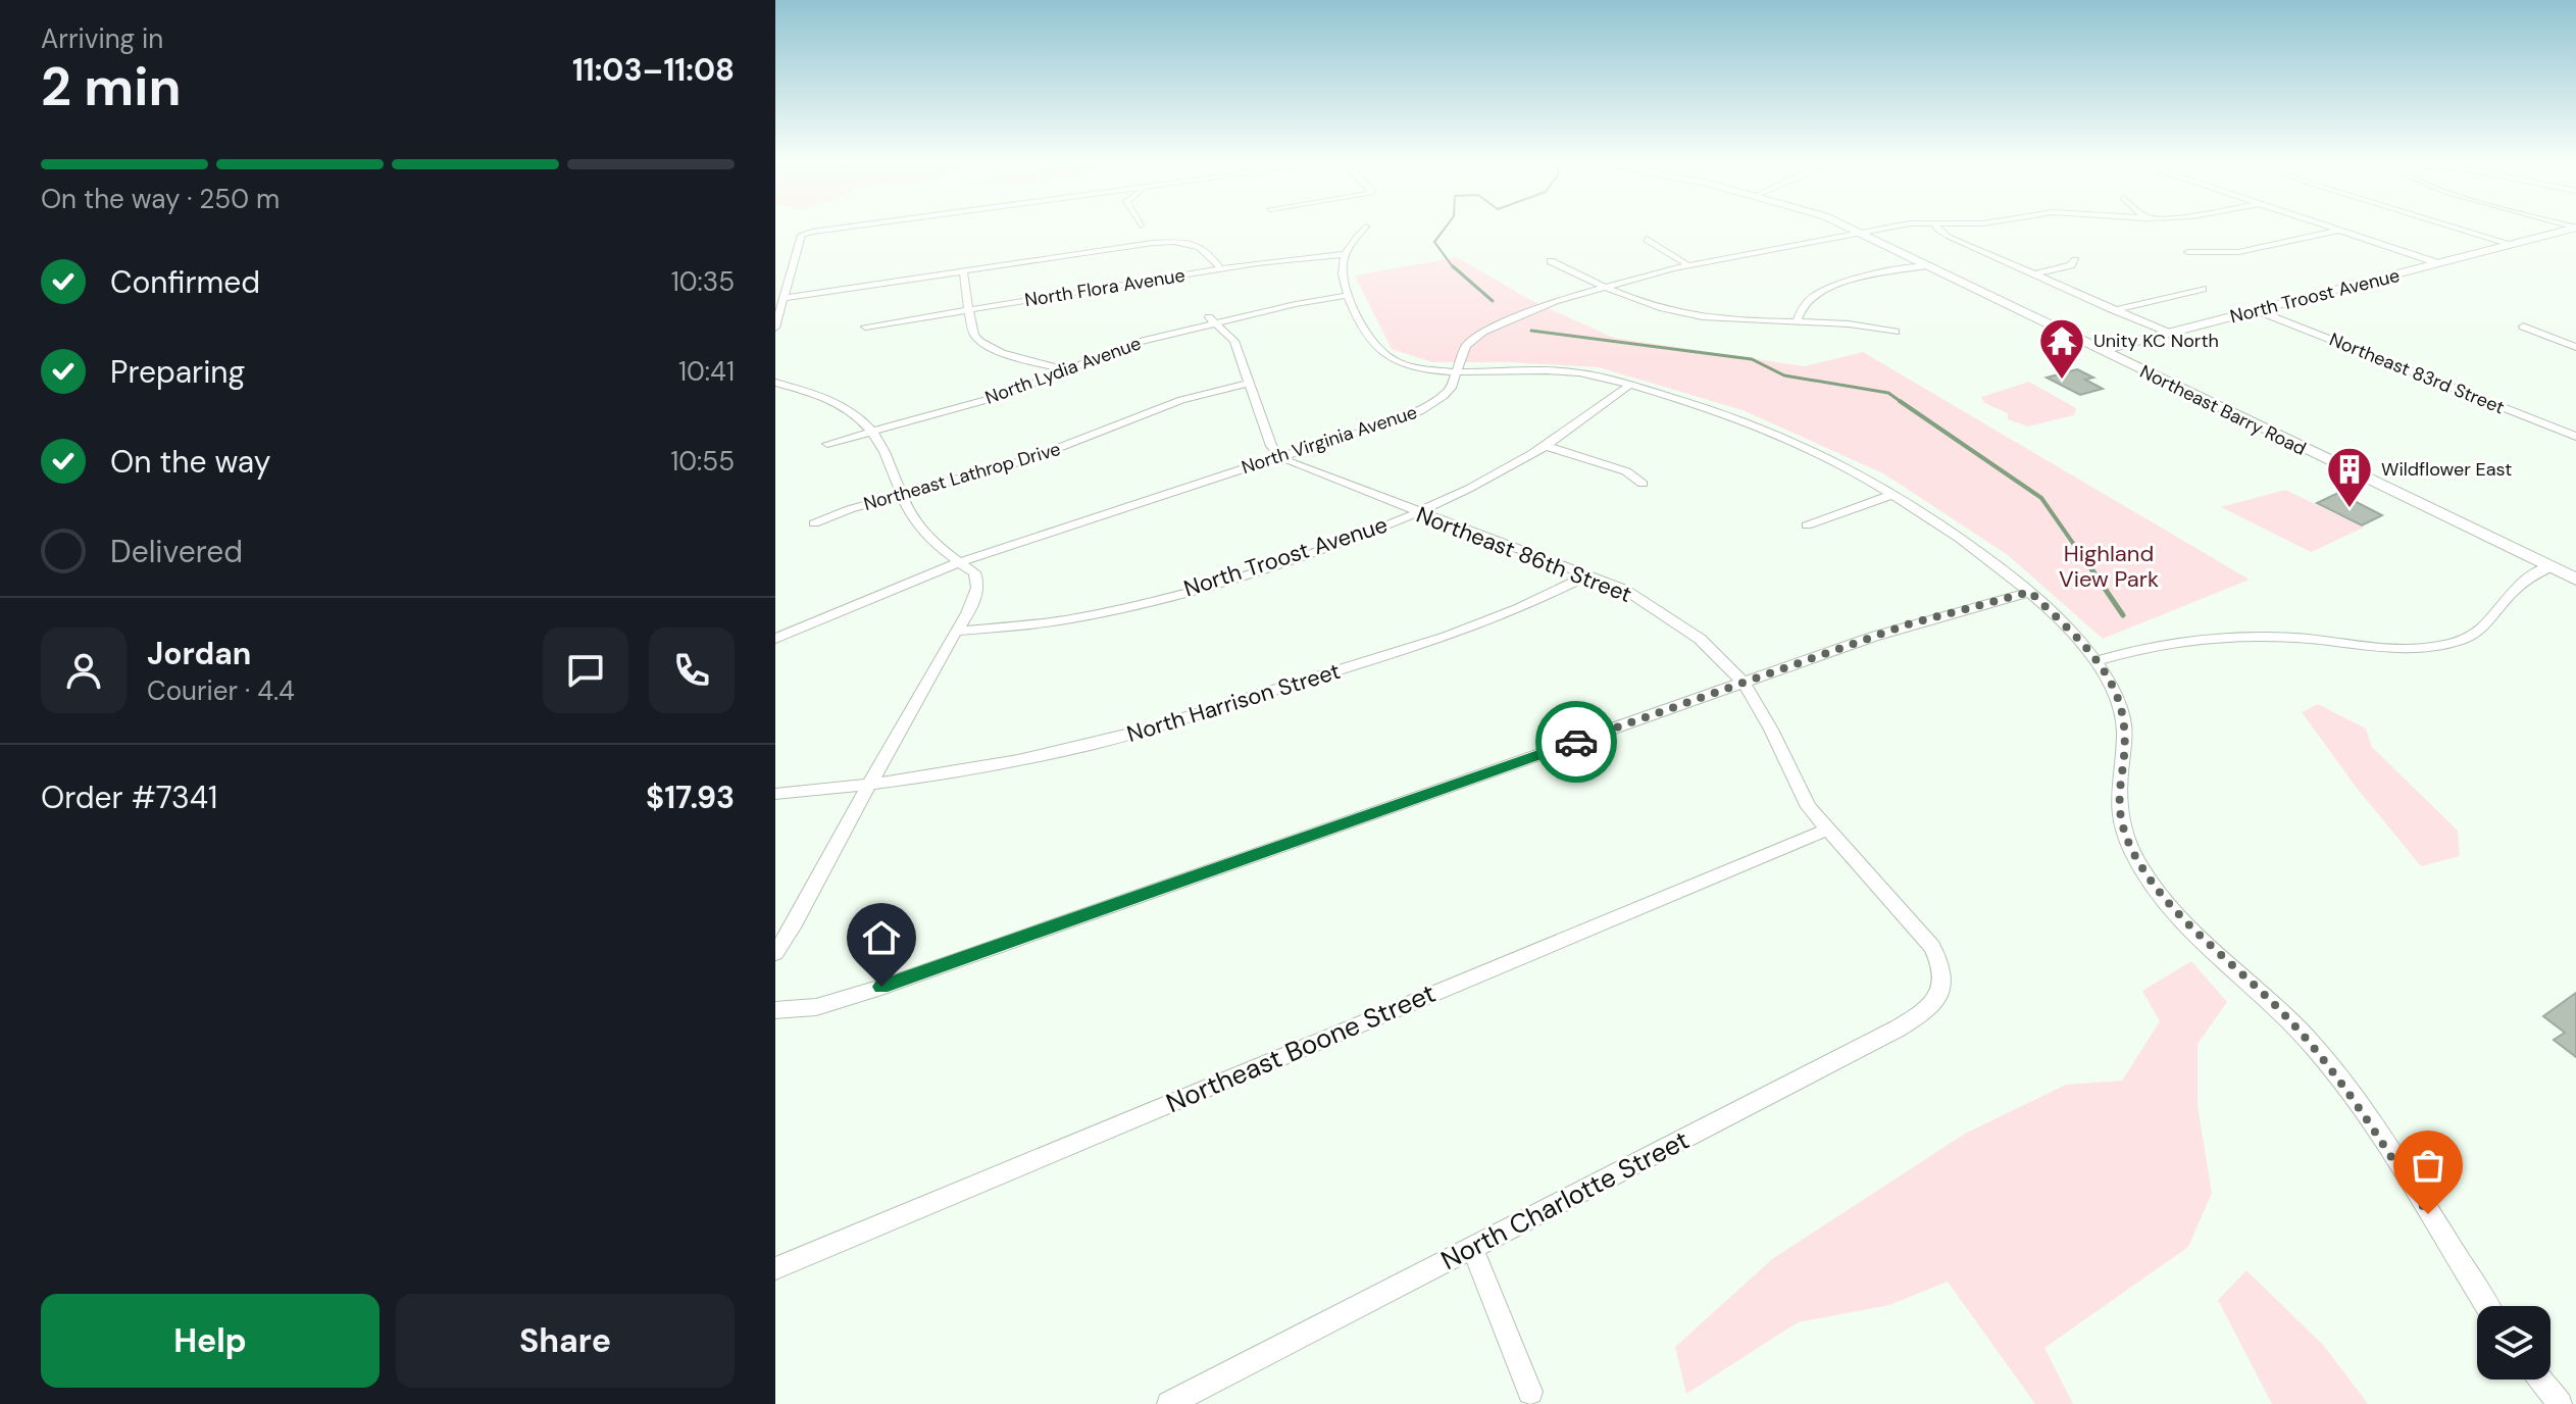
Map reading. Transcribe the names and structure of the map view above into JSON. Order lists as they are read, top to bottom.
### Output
{
  "streets": {
    "main road": ["North Troost Avenue", "Northeast Barry Road"],
    "street": [
      "North Flora Avenue",
      "North Lydia Avenue",
      "Northeast 83rd Street",
      "North Virginia Avenue",
      "Northeast Lathrop Drive",
      "Northeast 86th Street",
      "North Harrison Street",
      "Northeast Boone Street",
      "North Charlotte Street"
    ]
  },
  "crossings": [
    ["North Troost Avenue", "Northeast 83rd Street"],
    ["North Troost Avenue", "Northeast Barry Road"],
    ["North Troost Avenue", "Northeast 86th Street"],
    ["Northeast Barry Road", "North Virginia Avenue"],
    ["North Virginia Avenue", "Northeast 86th Street"],
    ["Northeast 86th Street", "North Harrison Street"],
    ["Northeast 86th Street", "Northeast Boone Street"],
    ["Northeast 86th Street", "North Charlotte Street"]
  ],
  "parks": ["Highland View Park"],
  "places": {
    "temple": ["Unity KC North"],
    "building": ["Wildflower East"]
  },
  "page": {
    "heading": ["2 min", "Arriving in", "11:03–11:08"],
    "panel": [
      "Jordan",
      "Courier · 4.4",
      "Order #7341",
      "$17.93"
    ],
    "bar": "On the way · 250 m",
    "list": [
      ["Confirmed", "10:35"],
      ["Preparing", "10:41"],
      ["On the way", "10:55"],
      "Delivered"
    ],
    "buttons": ["Help", "Share"]
  }
}
